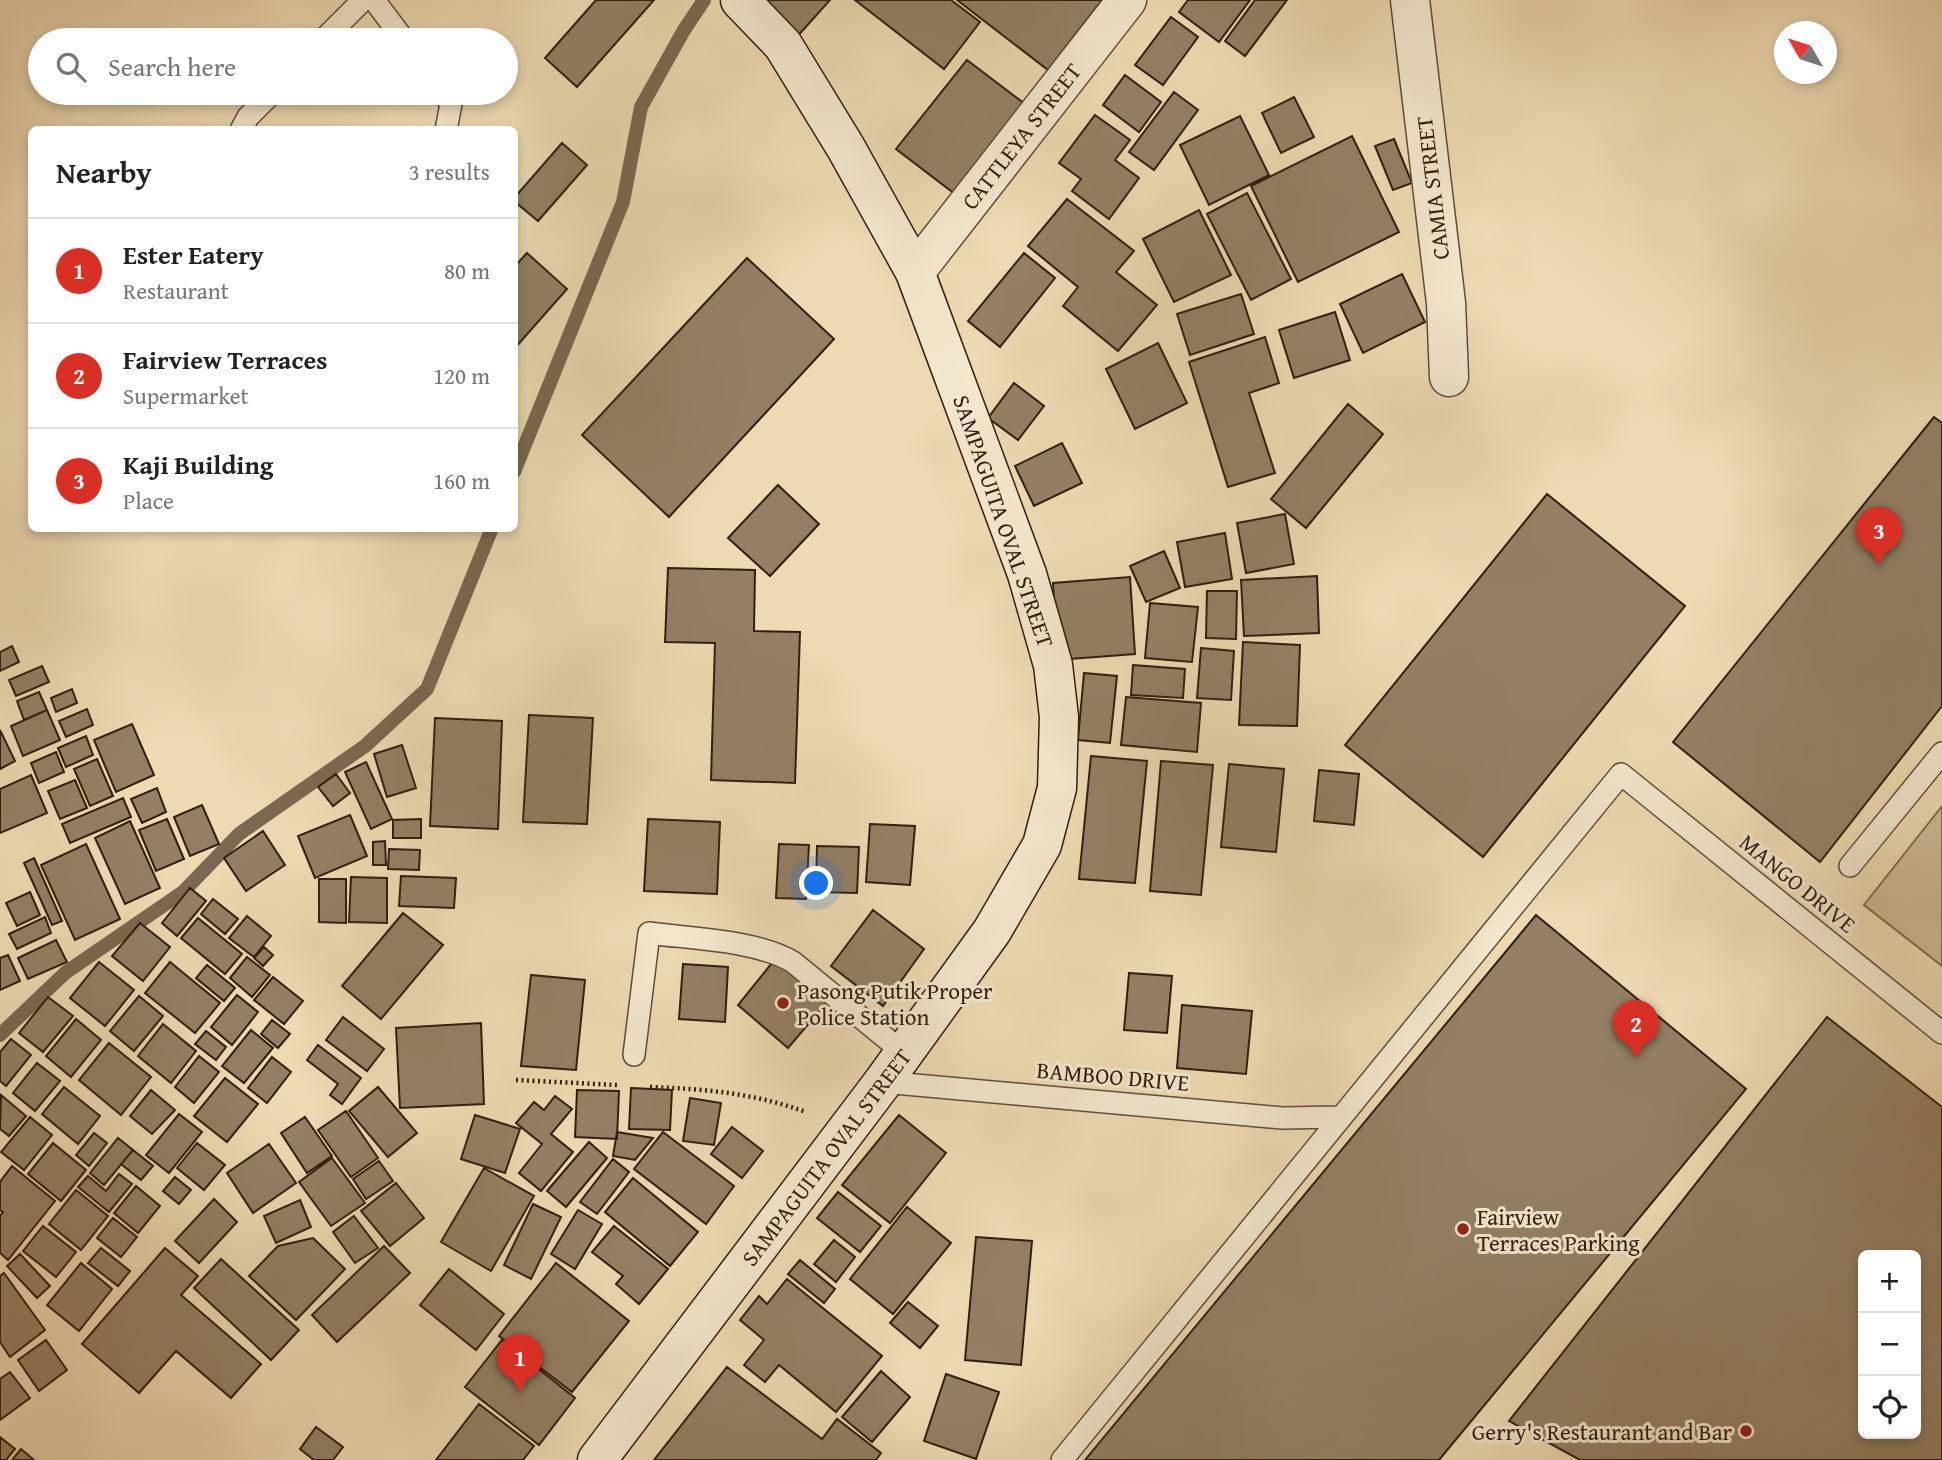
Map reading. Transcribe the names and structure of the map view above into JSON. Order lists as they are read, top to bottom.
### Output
{
  "streets": {
    "street": ["CATTLEYA STREET", "CAMIA STREET", "SAMPAGUITA OVAL STREET"],
    "lane": ["MANGO DRIVE", "BAMBOO DRIVE"]
  },
  "crossings": [
    ["CATTLEYA STREET", "SAMPAGUITA OVAL STREET"],
    ["SAMPAGUITA OVAL STREET", "BAMBOO DRIVE"],
    ["MANGO DRIVE", "BAMBOO DRIVE"]
  ],
  "places": ["Pasong Putik Proper Police Station", "Fairview Terraces Parking", "Gerry's Restaurant and Bar"],
  "north": "top left",
  "page": {
    "search": "Search here",
    "heading": ["Nearby", "3 results"],
    "list": [
      {
        "mark": "1",
        "name": "Ester Eatery",
        "note": "Restaurant",
        "value": "80 m"
      },
      {
        "mark": "2",
        "name": "Fairview Terraces",
        "note": "Supermarket",
        "value": "120 m"
      },
      {
        "mark": "3",
        "name": "Kaji Building",
        "note": "Place",
        "value": "160 m"
      }
    ],
    "pins": ["3", "2", "1"],
    "map_buttons": ["+", "−"]
  }
}
